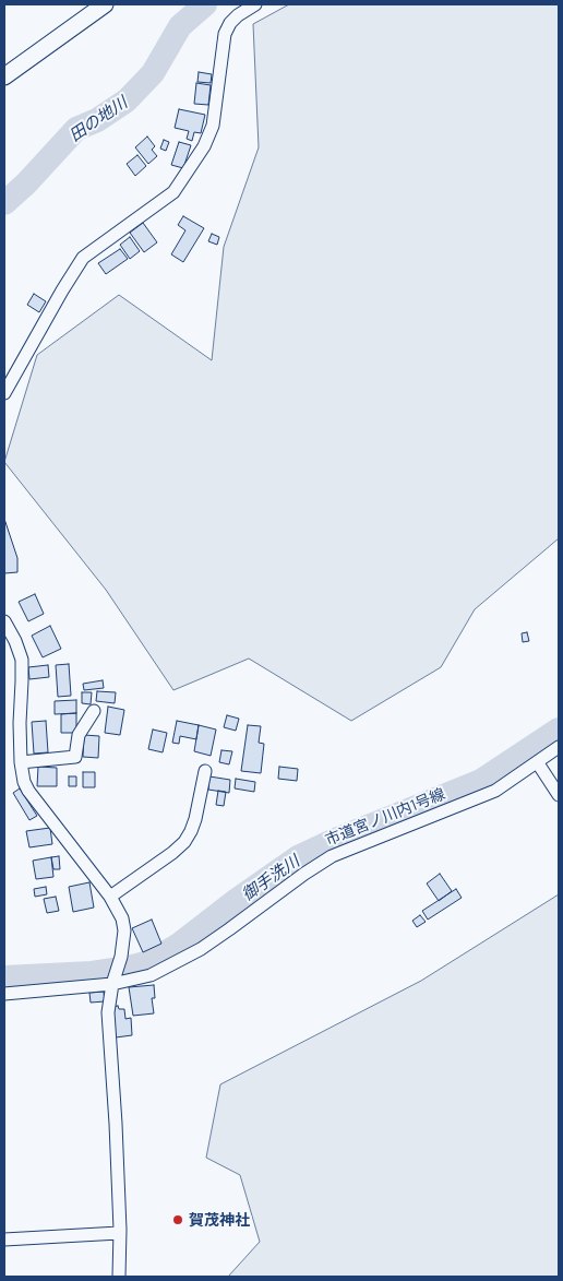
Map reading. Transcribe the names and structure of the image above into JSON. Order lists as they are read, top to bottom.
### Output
{
  "streets": {
    "street": ["市道宮ノ川内1号線"]
  },
  "water": ["田の地川", "御手洗川"],
  "places": ["賀茂神社"]
}
